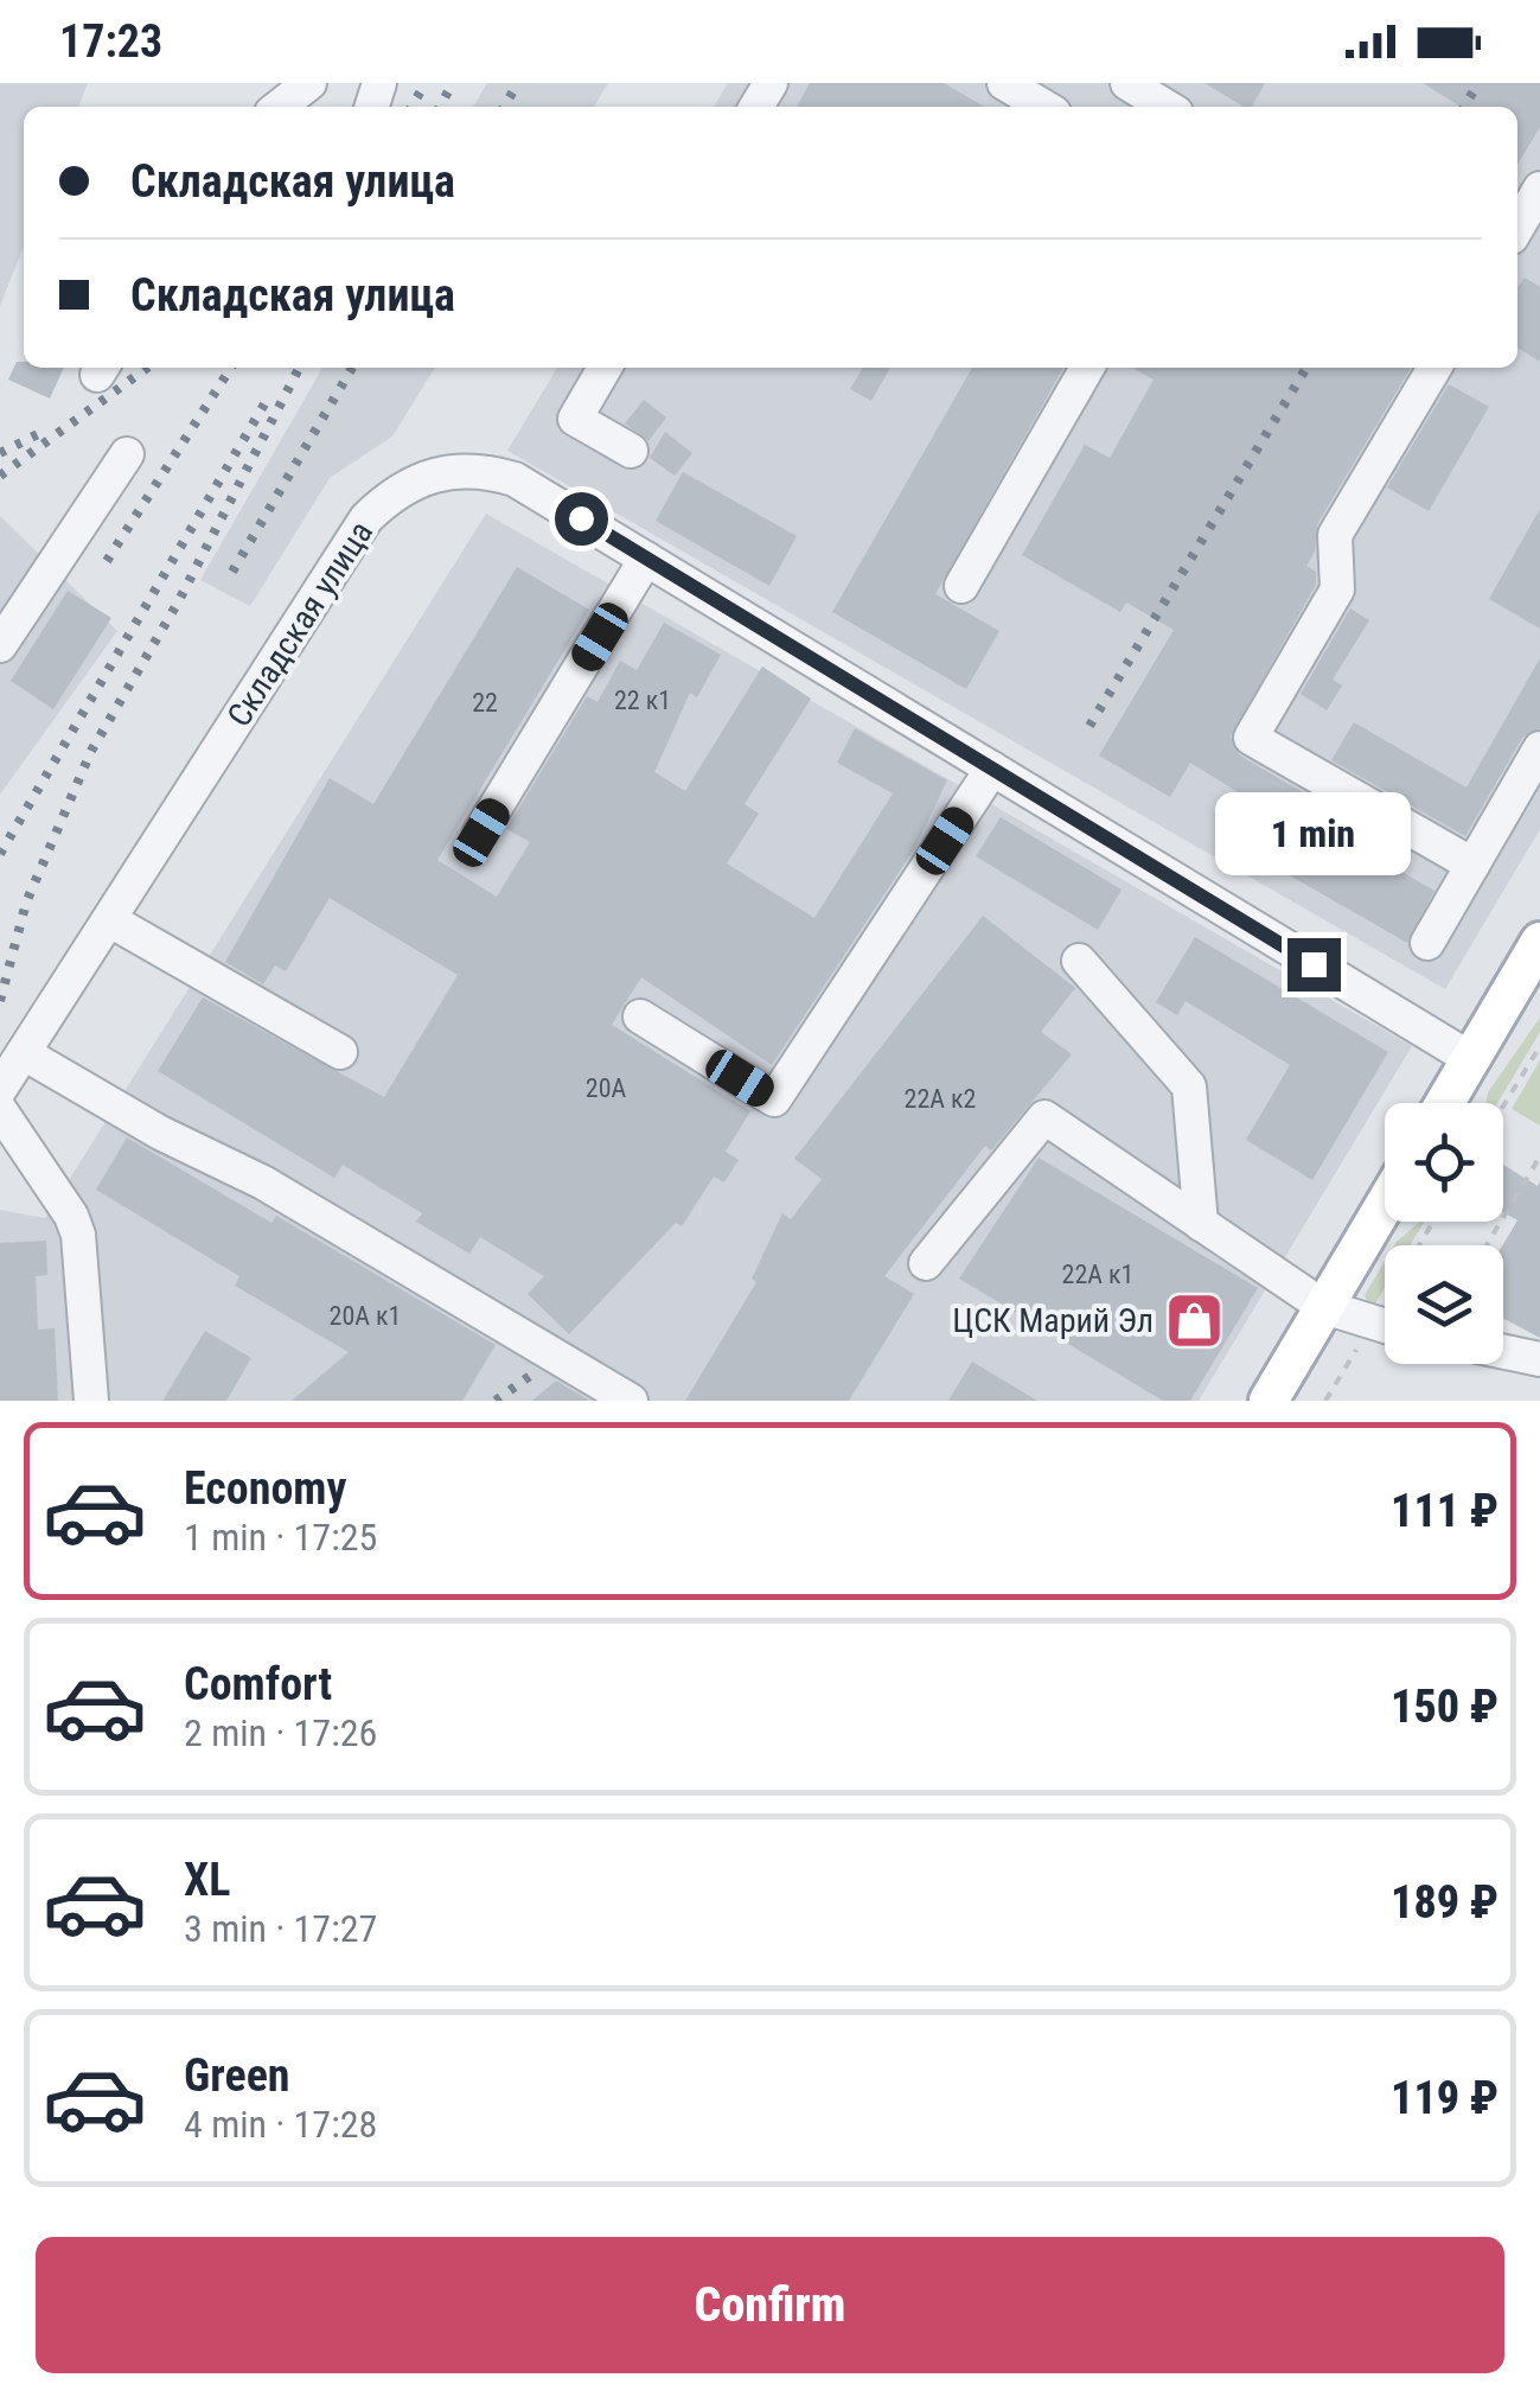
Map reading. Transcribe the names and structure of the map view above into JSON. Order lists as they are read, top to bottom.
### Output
{
  "streets": {
    "street": ["Складская улица"]
  },
  "places": {
    "shop": ["ЦСК Марий Эл"]
  },
  "house_numbers": [
    "22 к1",
    "22",
    "20А",
    "22А к2",
    "22А к1",
    "20А к1"
  ],
  "page": {
    "status": "17:23",
    "banner": ["Складская улица", "Складская улица"],
    "bubble": "1 min",
    "list": [
      {
        "name": "Economy",
        "note": "1 min · 17:25",
        "value": "111 ₽"
      },
      {
        "name": "Comfort",
        "note": "2 min · 17:26",
        "value": "150 ₽"
      },
      {
        "name": "XL",
        "note": "3 min · 17:27",
        "value": "189 ₽"
      },
      {
        "name": "Green",
        "note": "4 min · 17:28",
        "value": "119 ₽"
      }
    ],
    "buttons": "Confirm"
  }
}
